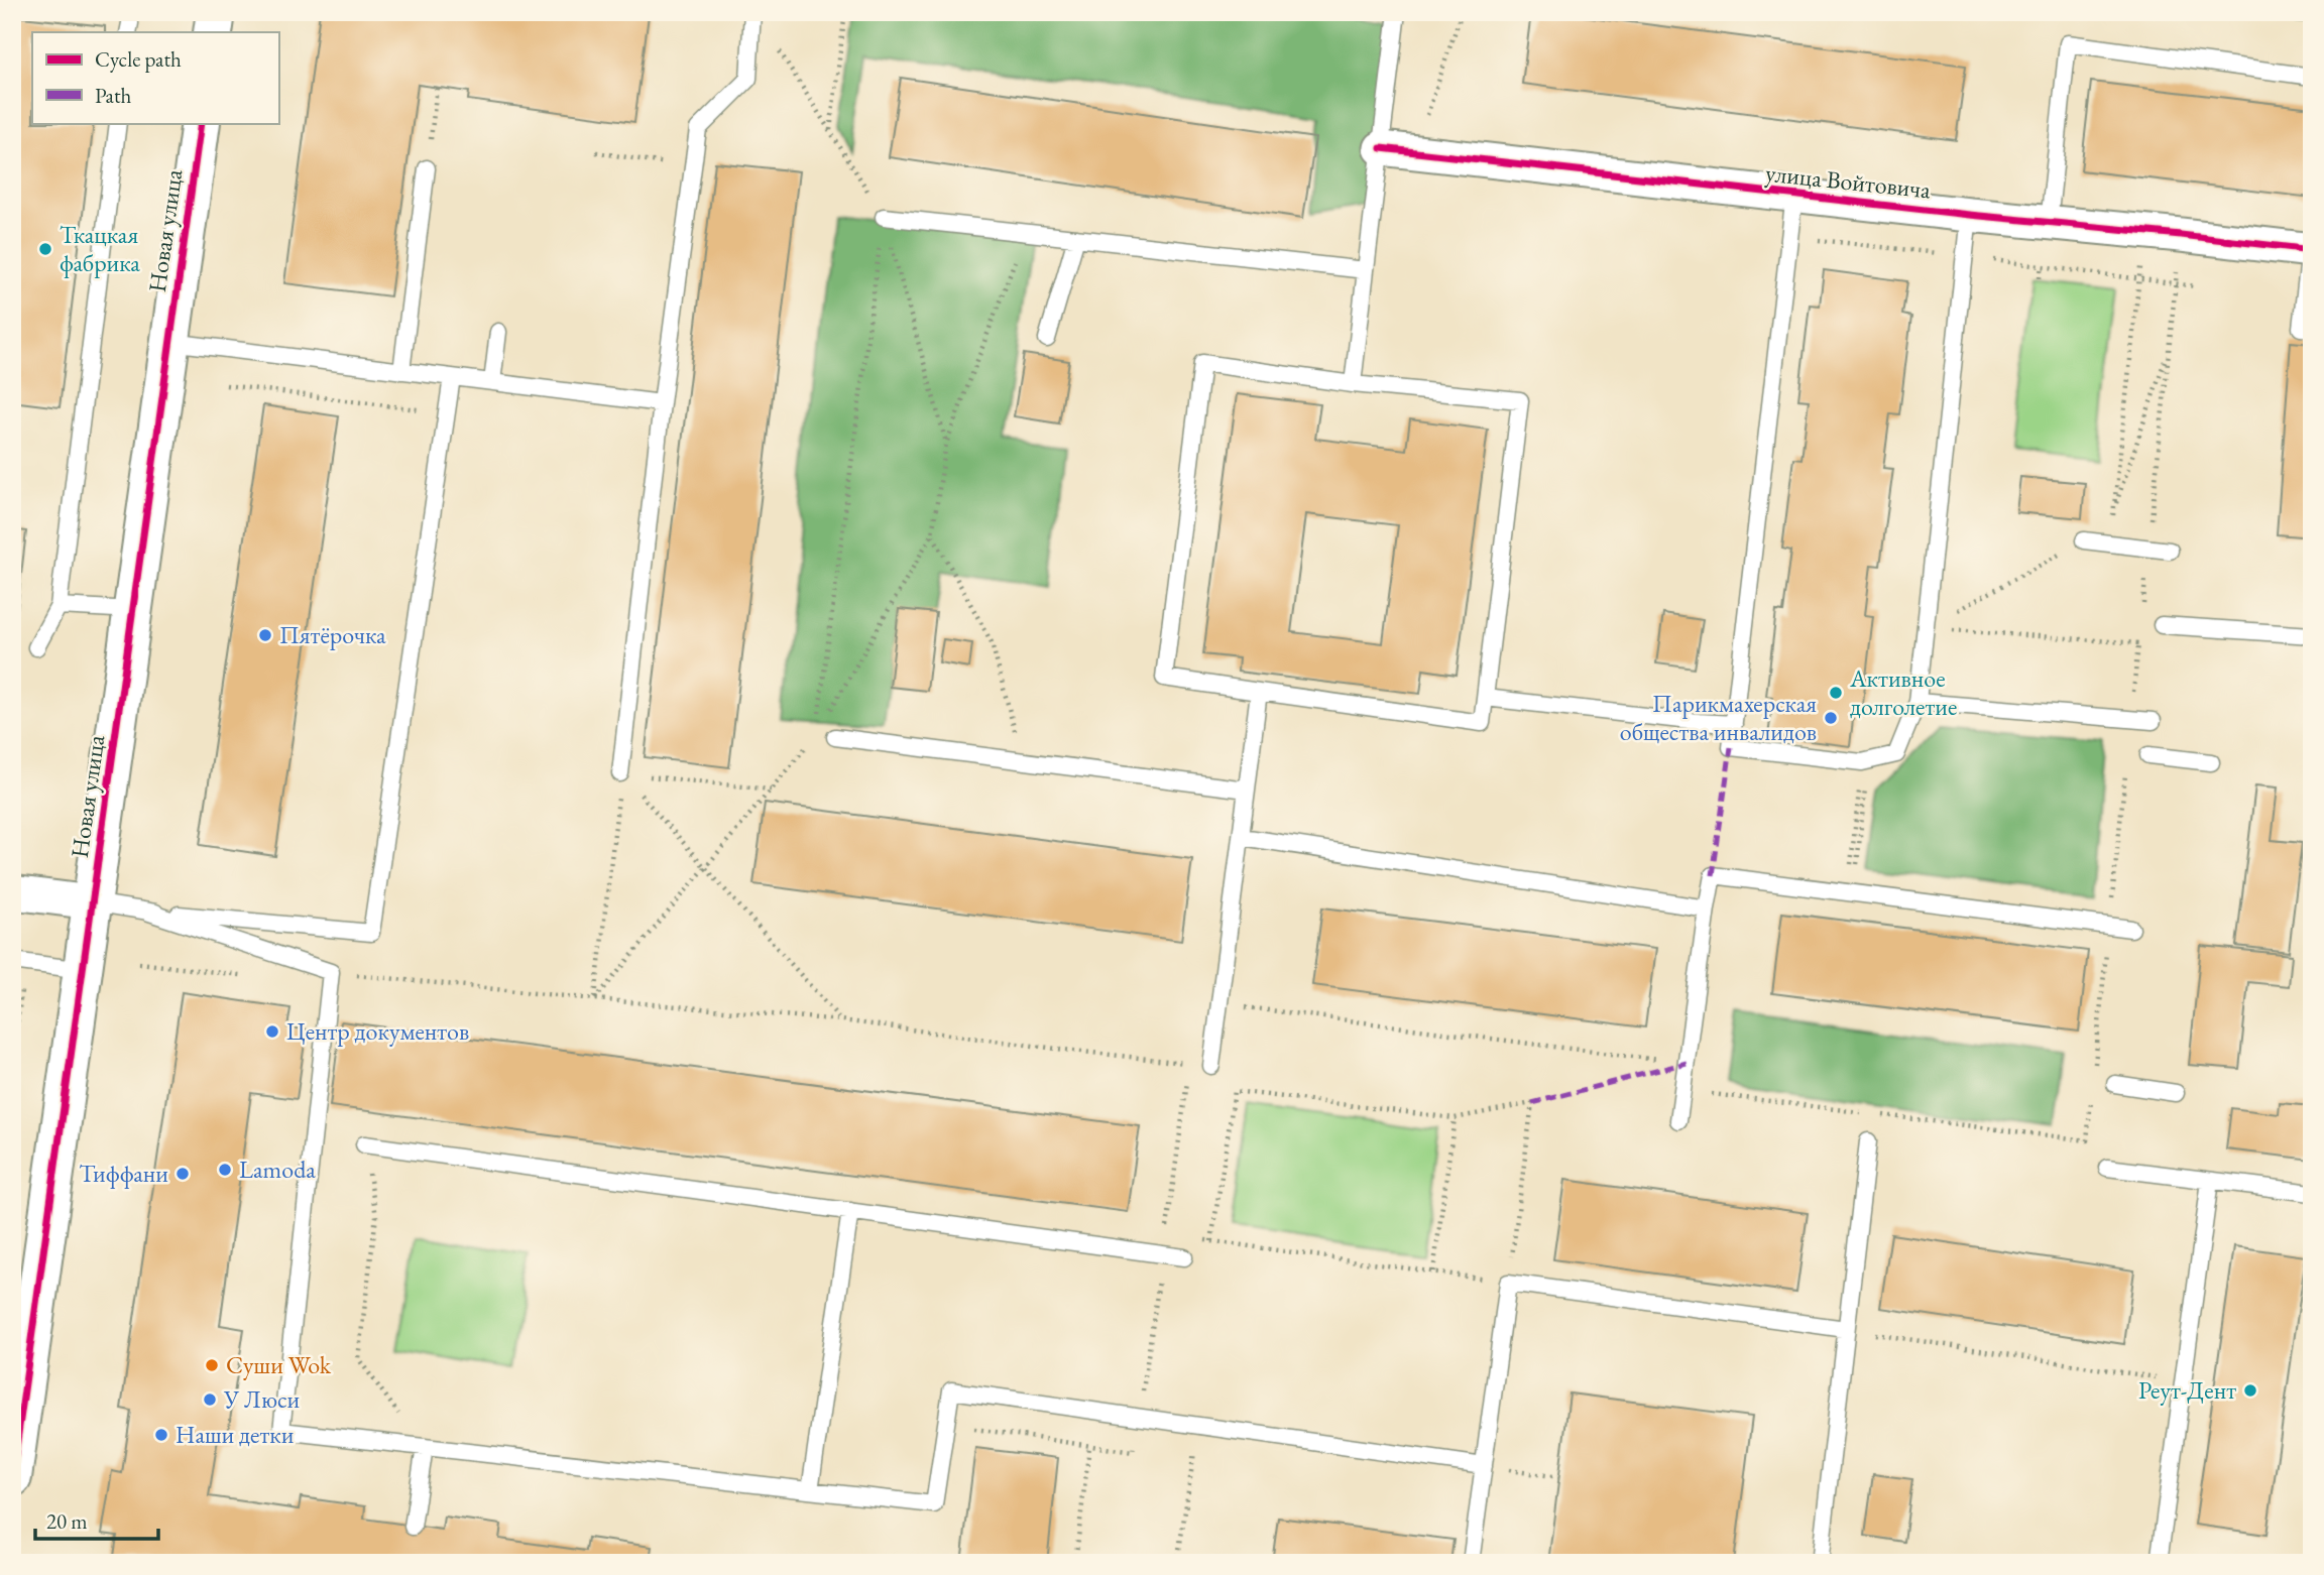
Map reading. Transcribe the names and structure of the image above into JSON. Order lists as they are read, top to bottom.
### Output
{
  "streets": {
    "street": ["улица Войтовича", "Новая улица"]
  },
  "places": [
    "Ткацкая фабрика",
    "Пятёрочка",
    "Активное долголетие",
    "Парикмахерская общества инвалидов",
    "Центр документов",
    "Lamoda",
    "Тиффани",
    "Суши Wok",
    "Реут-Дент",
    "У Люси",
    "Наши детки"
  ],
  "legend": ["Cycle path", "Path"],
  "scale_bar": "20 m"
}
